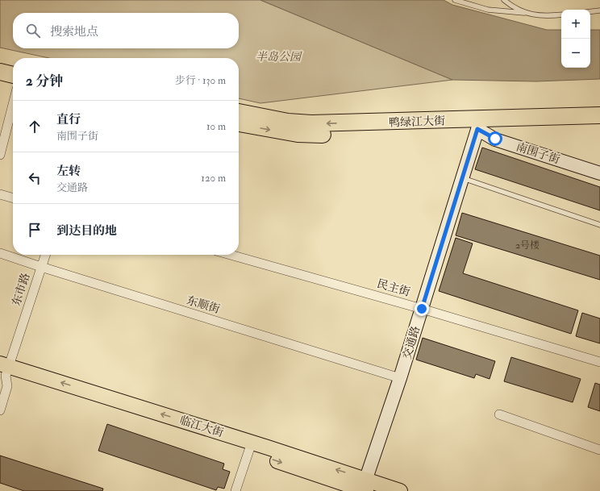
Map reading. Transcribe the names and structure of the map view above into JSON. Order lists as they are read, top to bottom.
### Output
{
  "streets": {
    "highway": ["鸭绿江大街"],
    "main road": ["临江大街"],
    "street": [
      "南围子街",
      "民主街",
      "东市路",
      "东顺街",
      "交通路"
    ]
  },
  "crossings": [
    ["鸭绿江大街", "南围子街"],
    ["鸭绿江大街", "交通路"],
    ["南围子街", "交通路"],
    ["民主街", "交通路"],
    ["东市路", "东顺街"],
    ["东市路", "临江大街"],
    ["东顺街", "交通路"],
    ["交通路", "临江大街"]
  ],
  "parks": ["半岛公园"],
  "house_numbers": ["2号楼"],
  "page": {
    "map_buttons": ["+", "−"],
    "search": "搜索地点",
    "heading": ["2 分钟", "步行 · 130 m"],
    "list": [
      ["直行", "南围子街", "10 m"],
      ["左转", "交通路", "120 m"],
      "到达目的地"
    ]
  }
}
